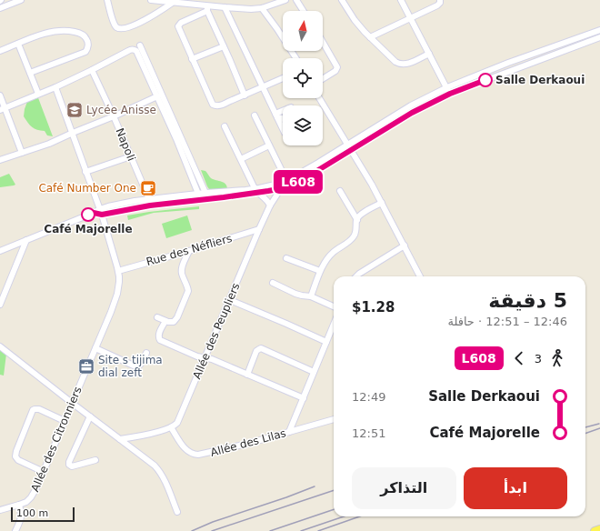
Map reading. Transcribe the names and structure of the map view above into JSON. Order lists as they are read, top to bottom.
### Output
{
  "streets": {
    "street": [
      "Napoli",
      "Rue des Néfliers",
      "Allée des Peupliers",
      "Allée des Citronniers",
      "Allée des Lilas"
    ]
  },
  "crossings": [
    ["Rue des Néfliers", "Allée des Peupliers"],
    ["Rue des Néfliers", "Allée des Citronniers"],
    ["Allée des Peupliers", "Allée des Lilas"]
  ],
  "places": {
    "other": ["Salle Derkaoui", "Café Majorelle"],
    "school or university": ["Lycée Anisse"],
    "cafe": ["Café Number One"],
    "office": ["Site s tijima dial zeft"]
  },
  "lines": ["bus line L608"],
  "scale_bar": "100 m",
  "north": "top",
  "page": {
    "on_map": "L608",
    "heading": ["5 دقيقة", "12:46 – 12:51 · حافلة", "$1.28"],
    "legs": ["3", "L608"],
    "list": [
      {
        "name": "Salle Derkaoui",
        "value": "12:49"
      },
      {
        "name": "Café Majorelle",
        "value": "12:51"
      }
    ],
    "buttons": ["ابدأ", "التذاكر"],
    "scale": "100 m"
  }
}
